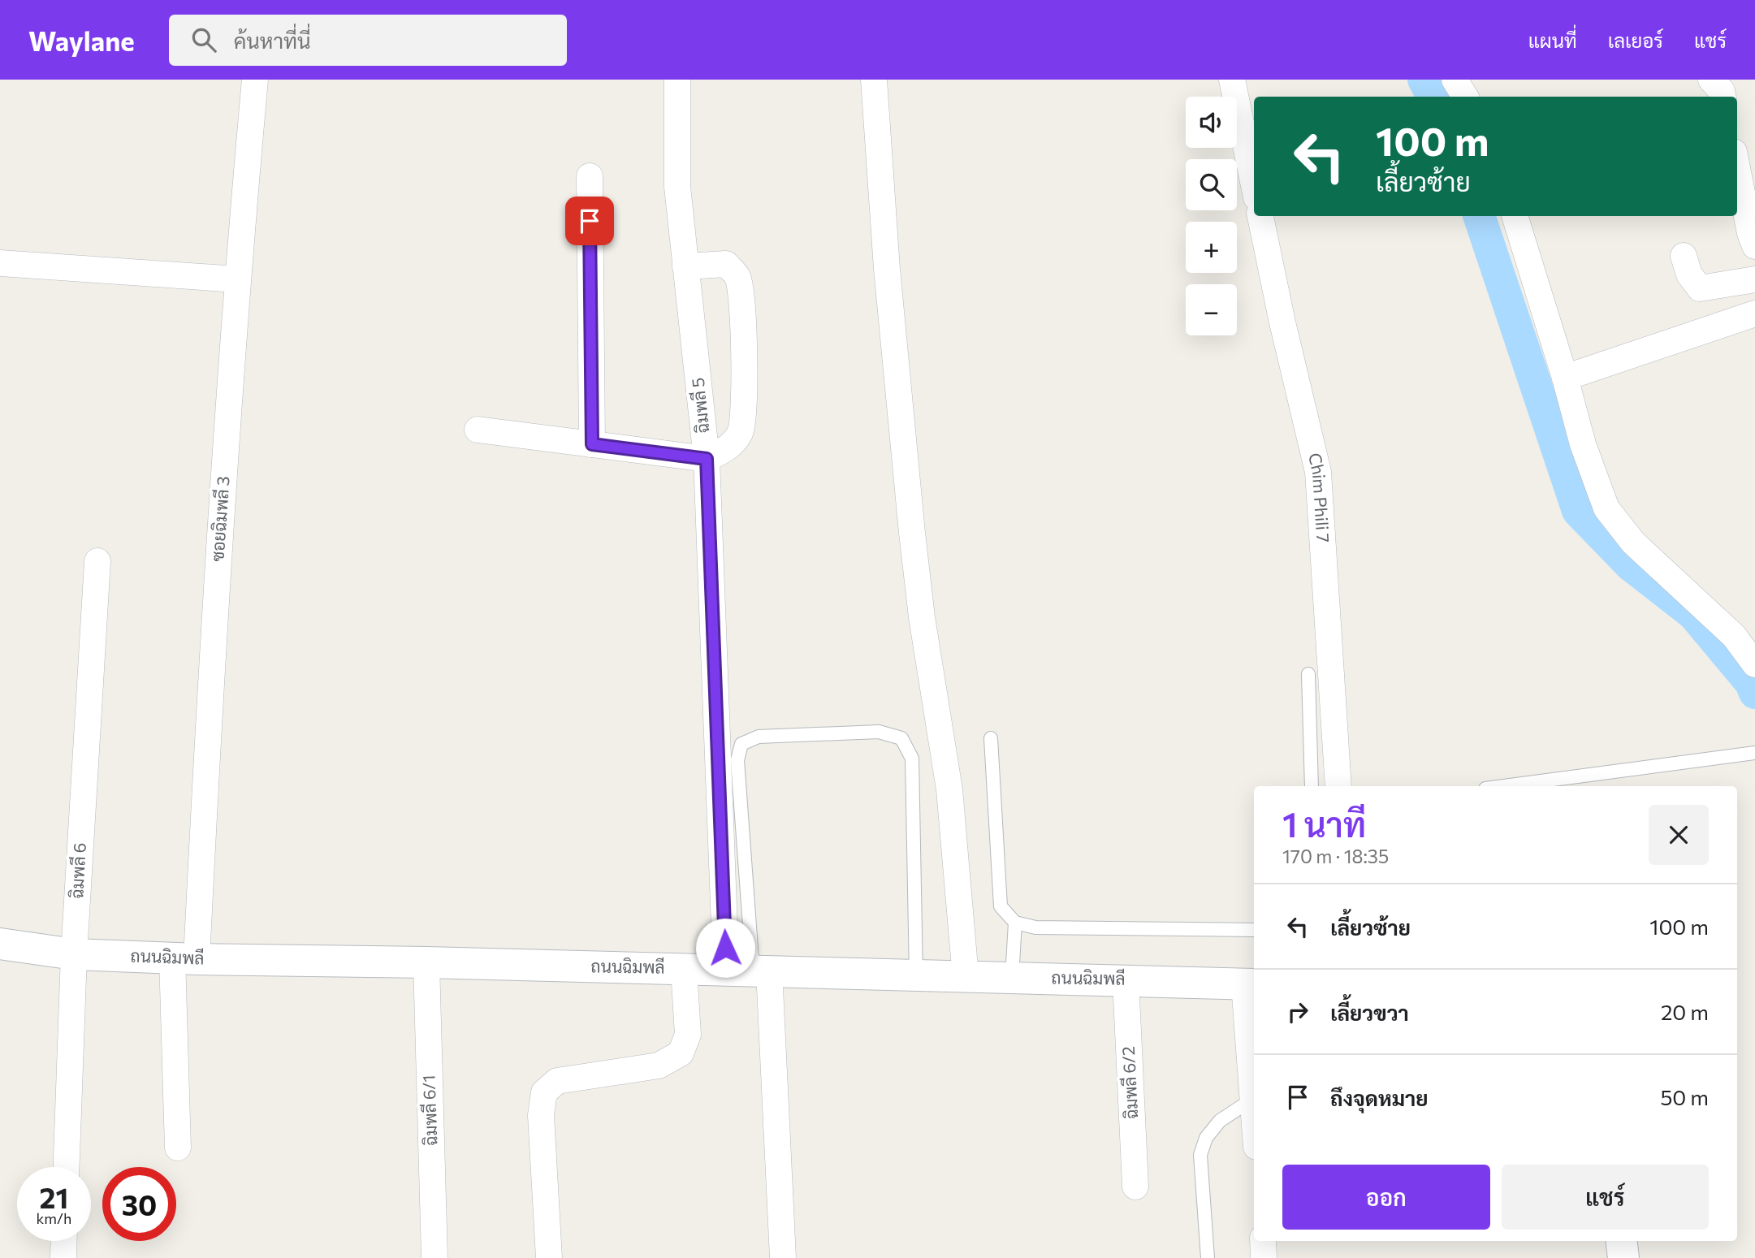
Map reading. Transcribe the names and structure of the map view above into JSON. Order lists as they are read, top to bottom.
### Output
{
  "streets": {
    "street": [
      "ฉิมพลี 5",
      "Chim Phili 7",
      "ซอยฉิมพลี 3",
      "ฉิมพลี 6",
      "ถนนฉิมพลี",
      "ฉิมพลี 6/2",
      "ฉิมพลี 6/1"
    ]
  },
  "crossings": [
    ["ฉิมพลี 5", "ถนนฉิมพลี"],
    ["ซอยฉิมพลี 3", "ถนนฉิมพลี"],
    ["ฉิมพลี 6", "ถนนฉิมพลี"],
    ["ถนนฉิมพลี", "ฉิมพลี 6/2"],
    ["ถนนฉิมพลี", "ฉิมพลี 6/1"]
  ],
  "page": {
    "header": "Waylane",
    "search": "ค้นหาที่นี่",
    "nav": ["แผนที่", "เลเยอร์", "แชร์"],
    "map_buttons": ["+", "−"],
    "turn": ["100 m", "เลี้ยวซ้าย"],
    "heading": ["1 นาที", "170 m · 18:35"],
    "list": [
      {
        "name": "เลี้ยวซ้าย",
        "value": "100 m"
      },
      {
        "name": "เลี้ยวขวา",
        "value": "20 m"
      },
      {
        "name": "ถึงจุดหมาย",
        "value": "50 m"
      }
    ],
    "buttons": ["ออก", "แชร์"],
    "speed": "21 km/h",
    "limit": "30"
  }
}
